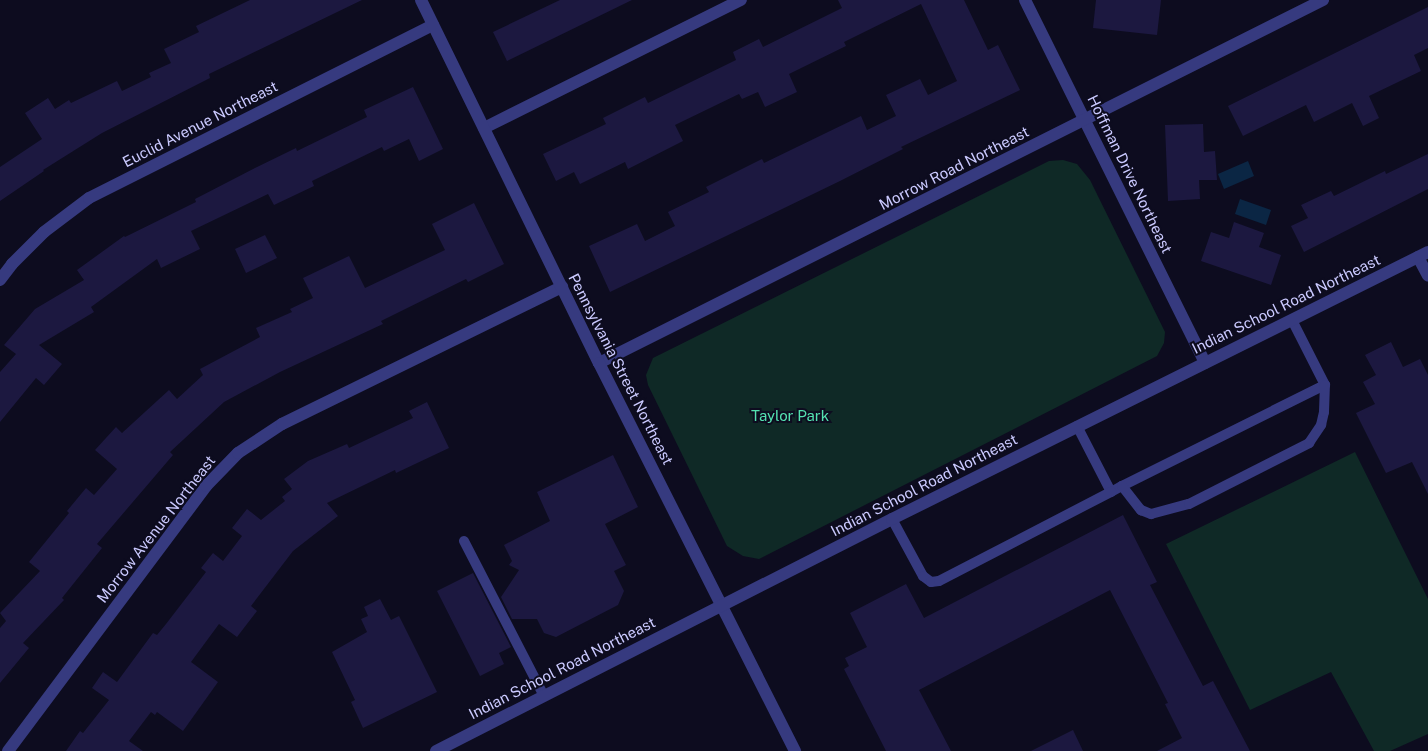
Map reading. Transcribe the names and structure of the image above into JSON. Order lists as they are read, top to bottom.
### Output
{
  "streets": {
    "street": [
      "Euclid Avenue Northeast",
      "Morrow Road Northeast",
      "Hoffman Drive Northeast",
      "Indian School Road Northeast",
      "Pennsylvania Street Northeast",
      "Morrow Avenue Northeast"
    ]
  },
  "crossings": [
    ["Euclid Avenue Northeast", "Pennsylvania Street Northeast"],
    ["Morrow Road Northeast", "Hoffman Drive Northeast"],
    ["Morrow Road Northeast", "Pennsylvania Street Northeast"],
    ["Hoffman Drive Northeast", "Indian School Road Northeast"],
    ["Indian School Road Northeast", "Pennsylvania Street Northeast"],
    ["Pennsylvania Street Northeast", "Morrow Avenue Northeast"]
  ],
  "parks": ["Taylor Park"]
}
